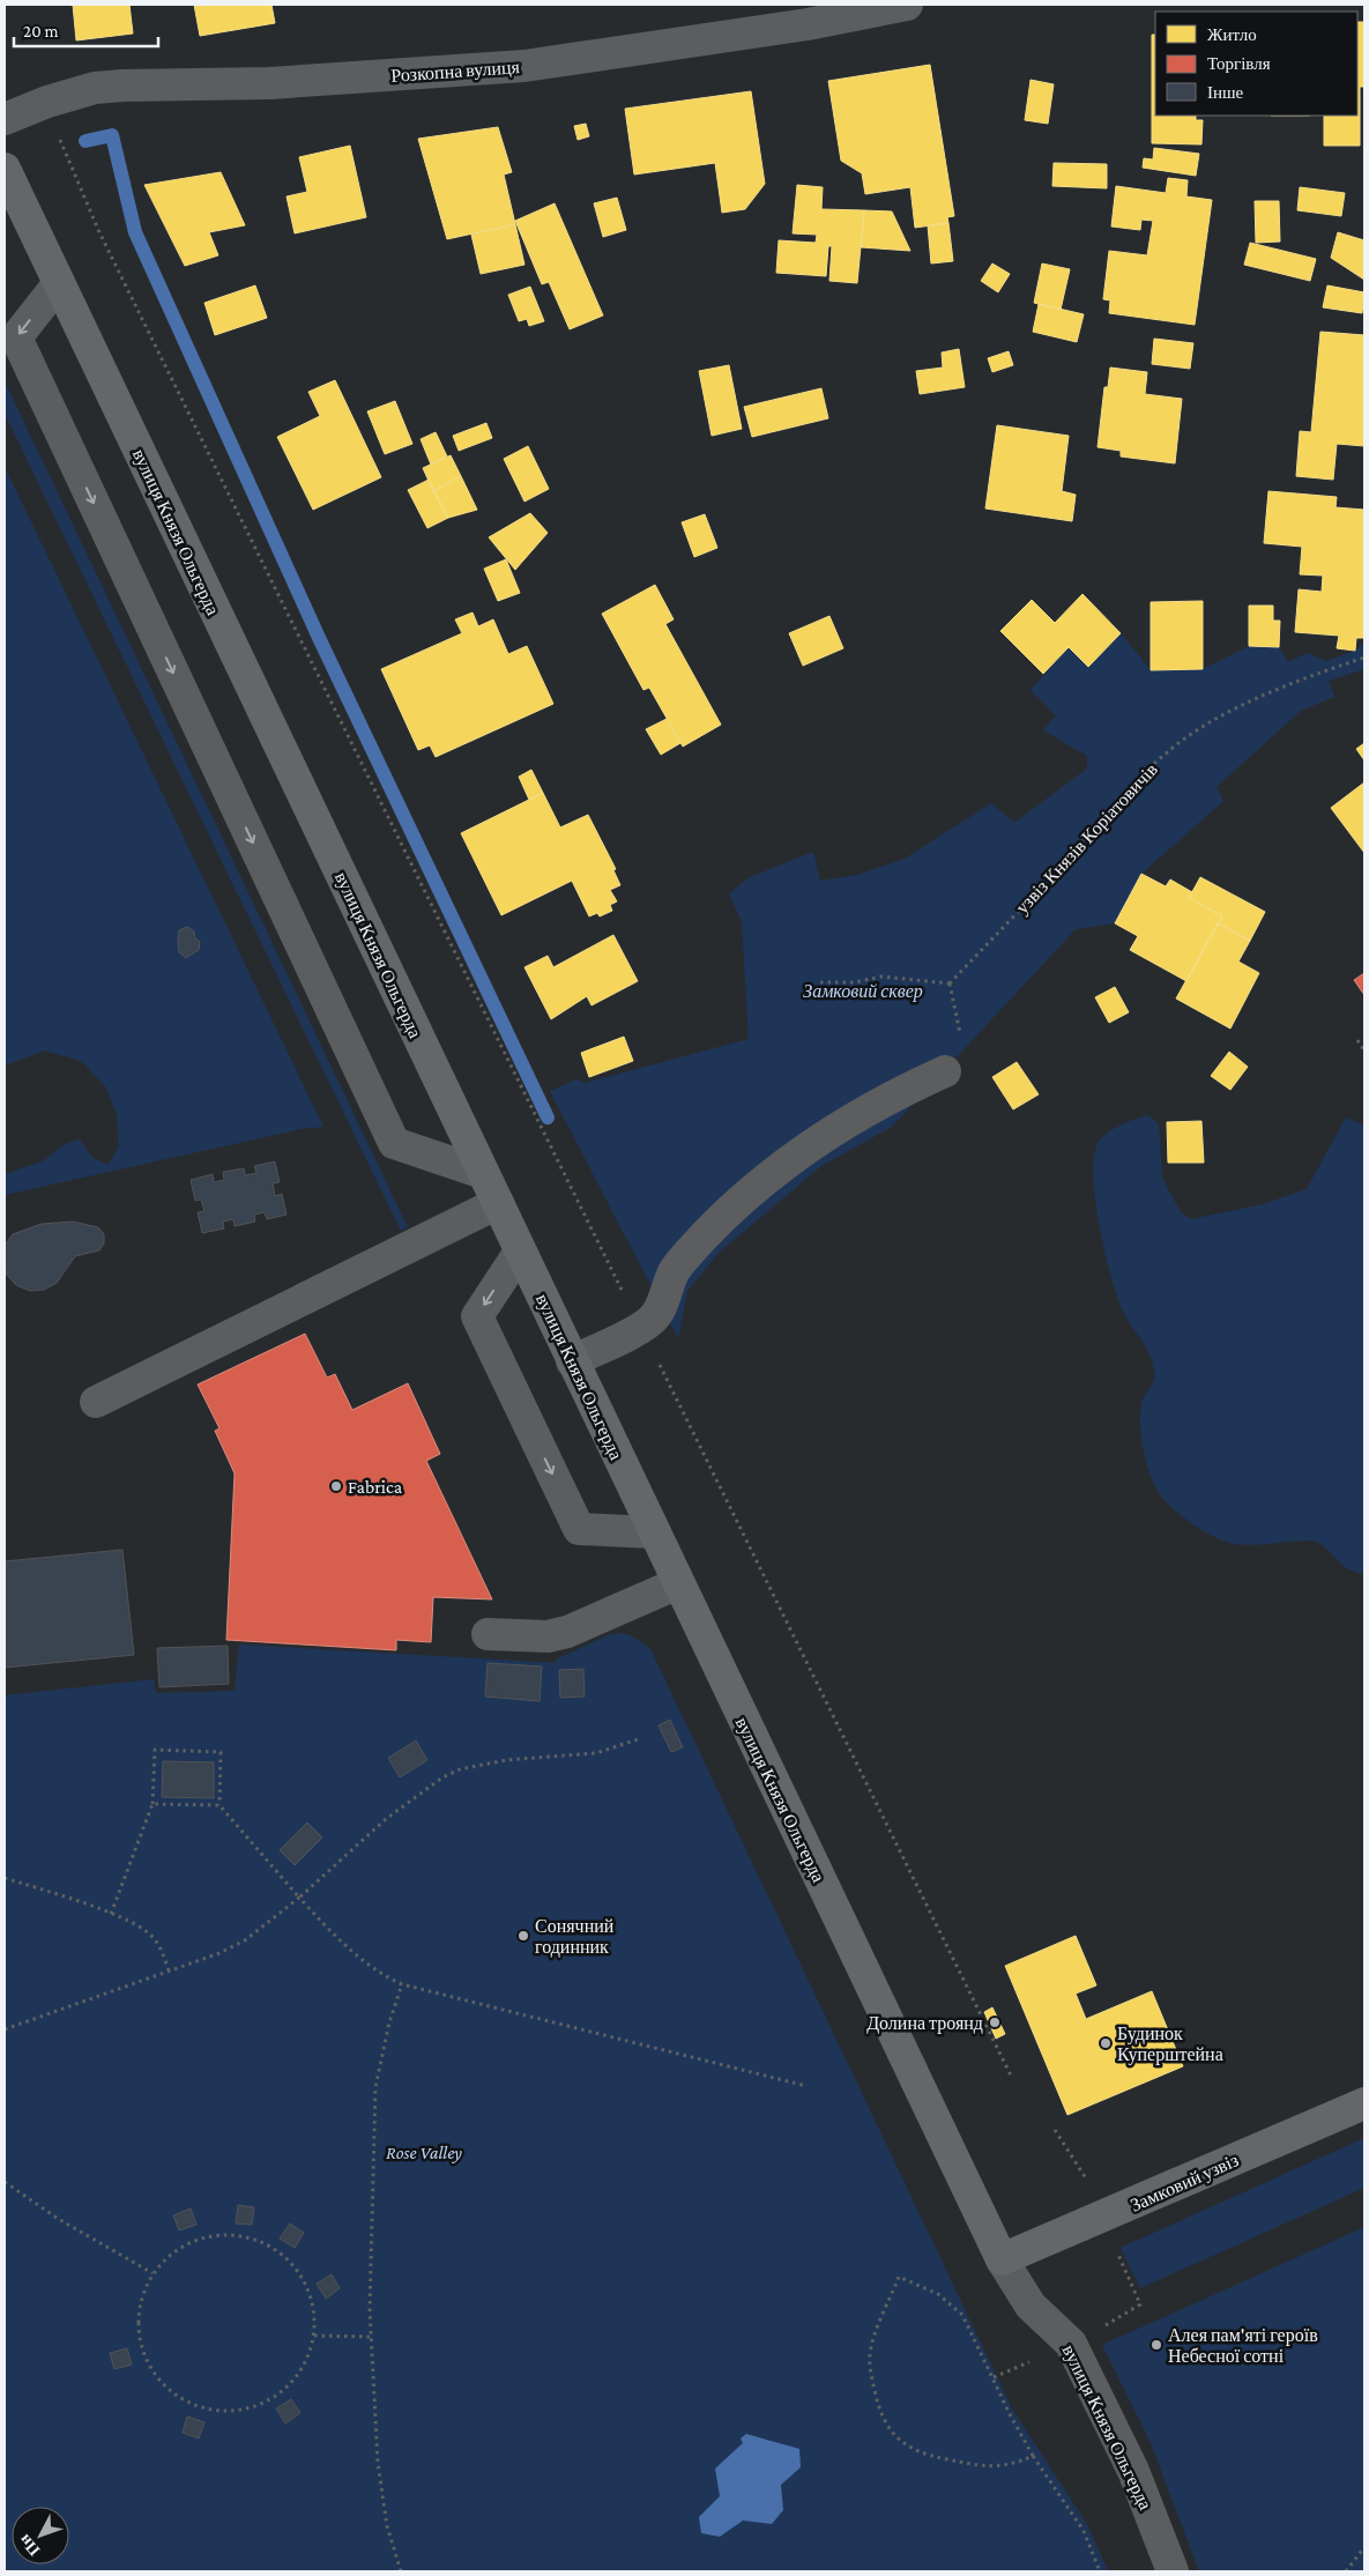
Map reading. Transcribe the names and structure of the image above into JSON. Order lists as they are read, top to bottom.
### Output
{
  "streets": {
    "main road": ["вулиця Князя Ольгерда", "Замковий узвіз"],
    "street": ["Розкопна вулиця"],
    "path": ["узвіз Князів Коріатовичів"]
  },
  "crossings": [
    ["вулиця Князя Ольгерда", "Замковий узвіз"]
  ],
  "parks": ["Замковий сквер", "Rose Valley"],
  "places": [
    "Fabrica",
    "Сонячний годинник",
    "Долина троянд",
    "Будинок Куперштейна",
    "Алея пам'яті героїв Небесної сотні"
  ],
  "legend": ["Житло", "Торгівля", "Інше"],
  "scale_bar": "20 m",
  "north": "bottom left"
}
